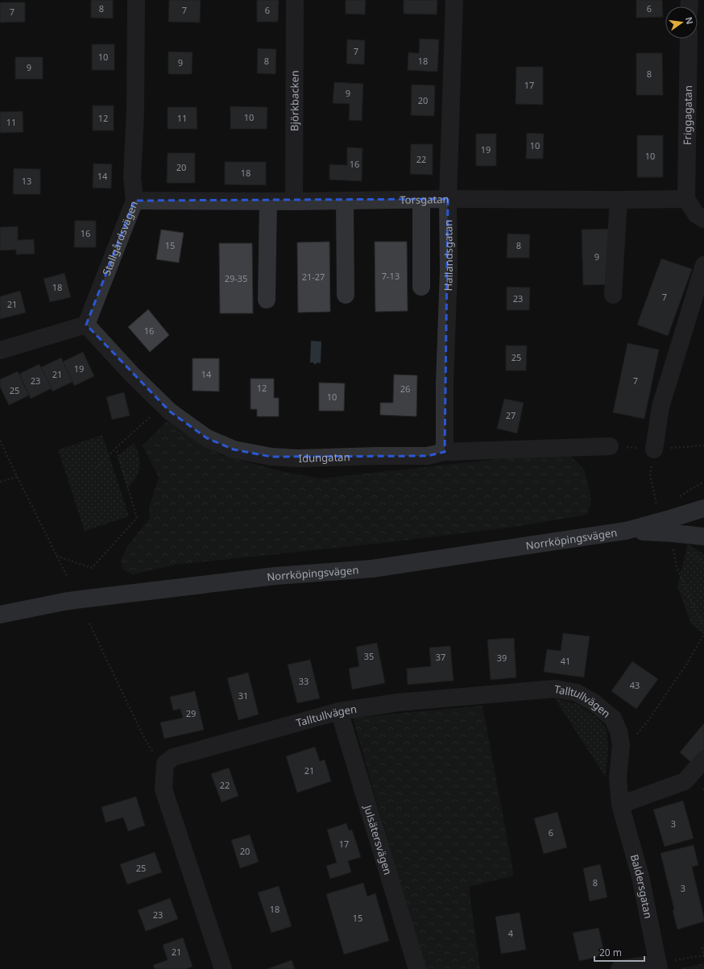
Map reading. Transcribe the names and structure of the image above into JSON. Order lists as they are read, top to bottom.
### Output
{
  "streets": {
    "main road": ["Norrköpingsvägen"],
    "street": [
      "Björkbacken",
      "Friggagatan",
      "Torsgatan",
      "Stallgårdsvägen",
      "Hallandsgatan",
      "Idungatan",
      "Talltullvägen",
      "Julsätersvägen",
      "Baldersgatan"
    ]
  },
  "crossings": [
    ["Björkbacken", "Torsgatan"],
    ["Friggagatan", "Torsgatan"],
    ["Torsgatan", "Stallgårdsvägen"],
    ["Torsgatan", "Hallandsgatan"],
    ["Stallgårdsvägen", "Idungatan"],
    ["Hallandsgatan", "Idungatan"],
    ["Talltullvägen", "Julsätersvägen"],
    ["Talltullvägen", "Baldersgatan"]
  ],
  "house_numbers": [
    "8",
    "6",
    "7",
    "6",
    "7",
    "7",
    "10",
    "8",
    "18",
    "9",
    "9",
    "8",
    "17",
    "9",
    "20",
    "10",
    "12",
    "11",
    "11",
    "10",
    "19",
    "10",
    "22",
    "16",
    "20",
    "18",
    "14",
    "13",
    "16",
    "15",
    "8",
    "9",
    "7-13",
    "21-27",
    "29-35",
    "18",
    "7",
    "23",
    "21",
    "16",
    "25",
    "19",
    "21",
    "14",
    "23",
    "7",
    "12",
    "26",
    "25",
    "10",
    "27",
    "35",
    "37",
    "39",
    "41",
    "33",
    "43",
    "31",
    "29",
    "21",
    "22",
    "3",
    "6",
    "17",
    "20",
    "25",
    "8",
    "3",
    "18",
    "23",
    "15",
    "4",
    "21"
  ],
  "scale_bar": "20 m",
  "north": "right"
}
